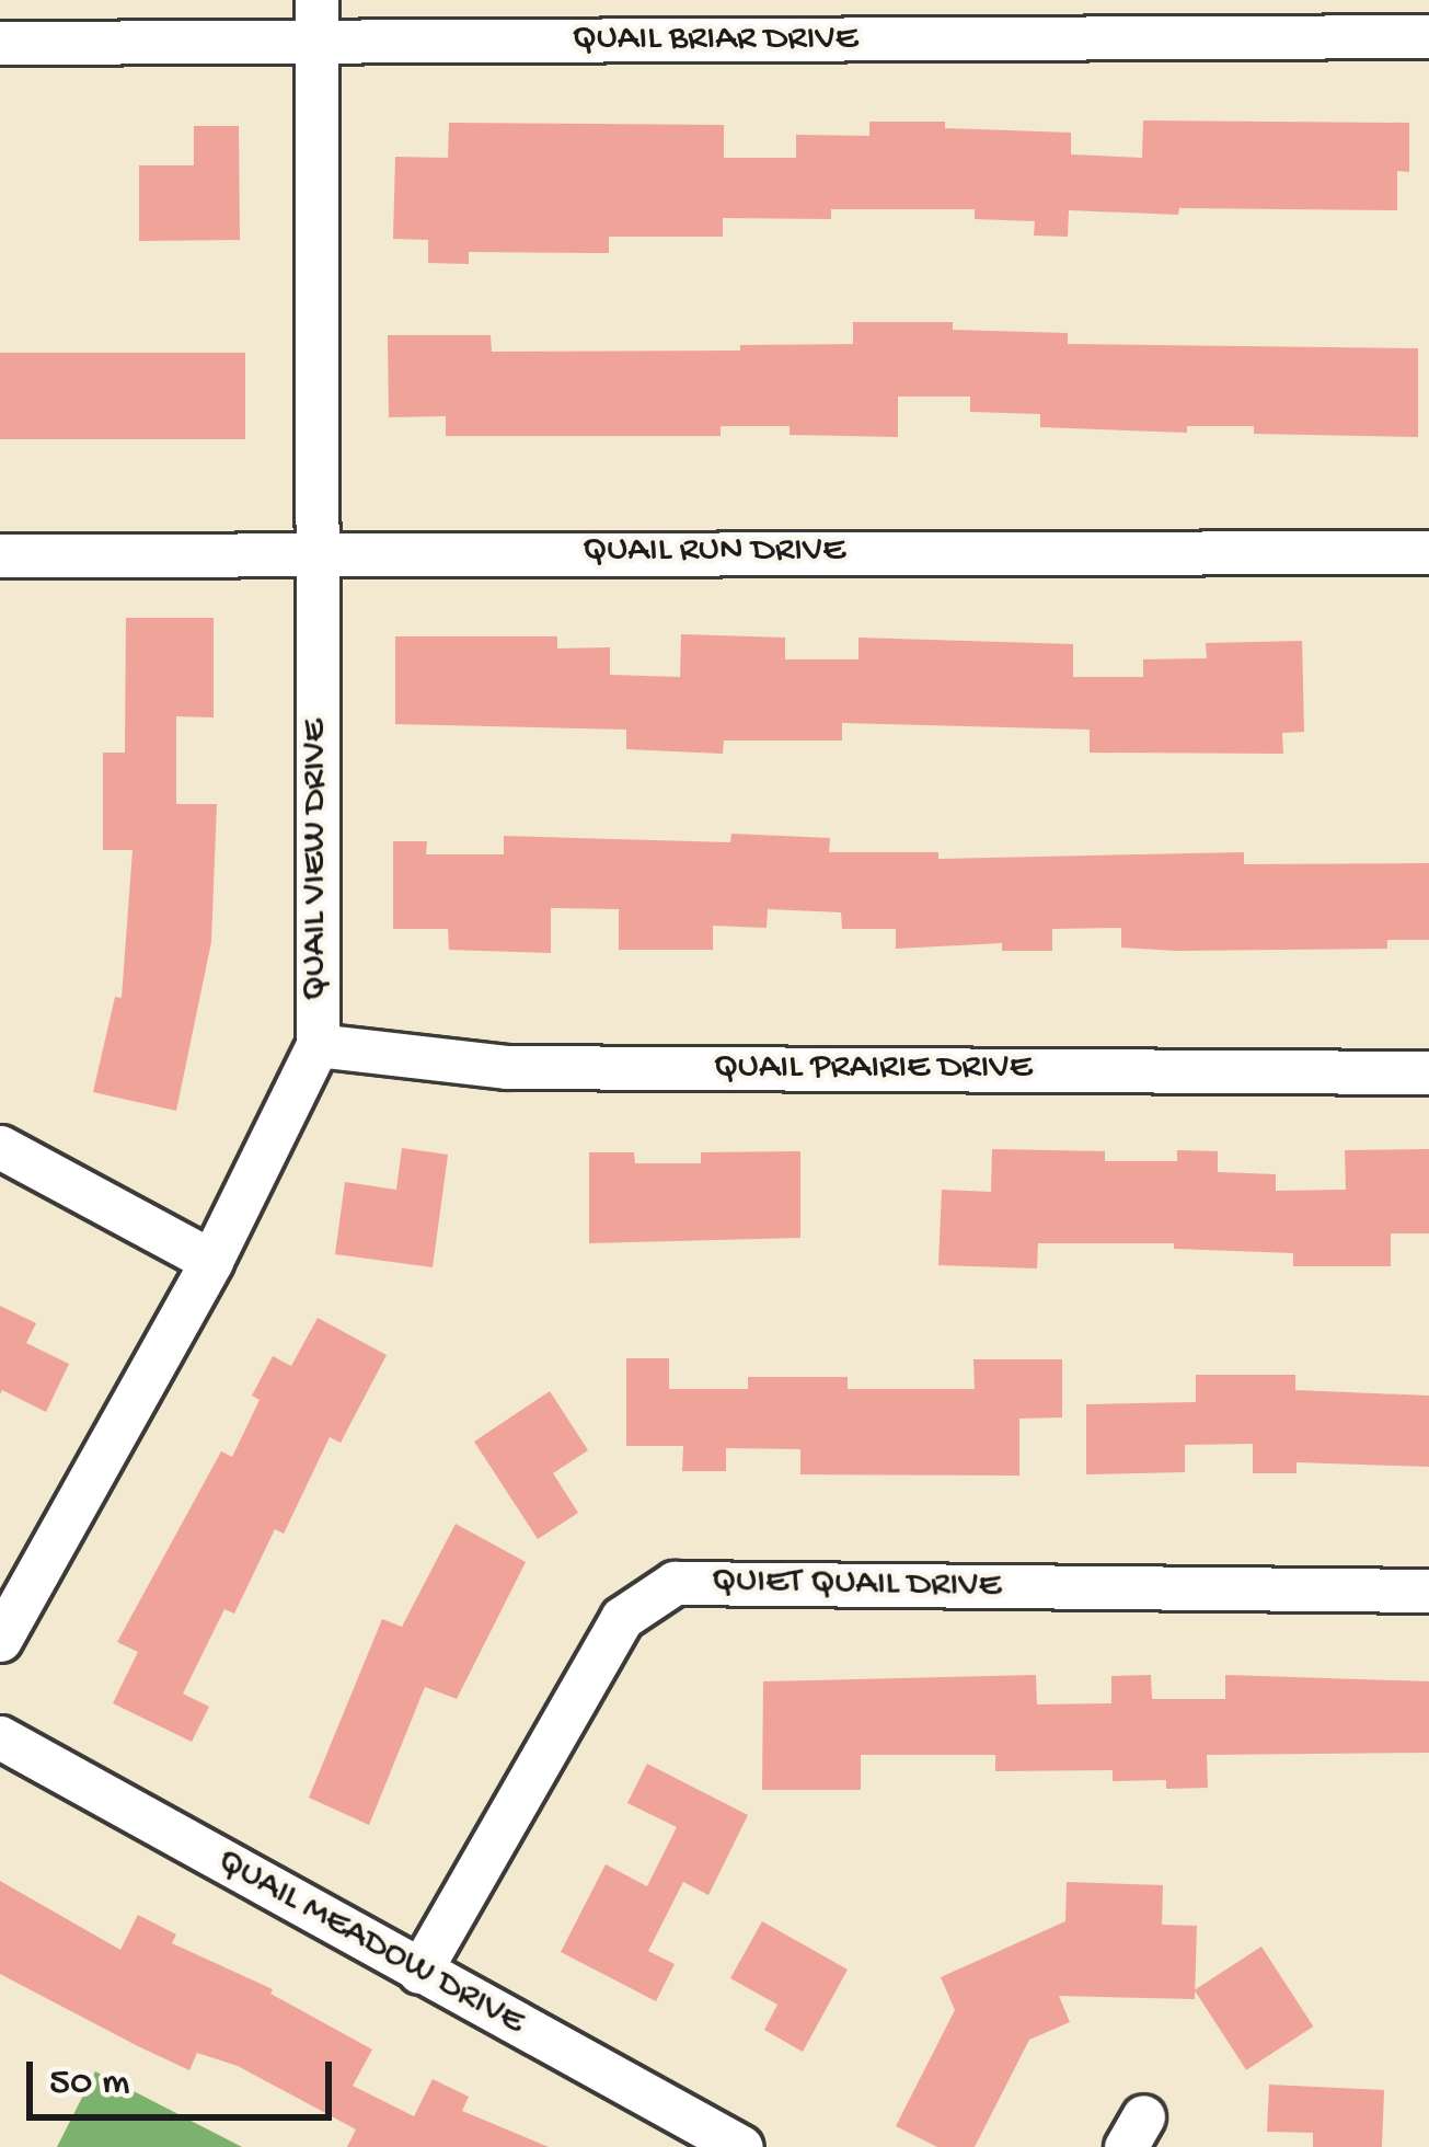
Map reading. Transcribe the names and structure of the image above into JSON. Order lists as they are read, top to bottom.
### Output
{
  "streets": {
    "street": [
      "QUAIL BRIAR DRIVE",
      "QUAIL RUN DRIVE",
      "QUAIL VIEW DRIVE",
      "QUAIL PRAIRIE DRIVE",
      "QUIET QUAIL DRIVE",
      "QUAIL MEADOW DRIVE"
    ]
  },
  "crossings": [
    ["QUAIL BRIAR DRIVE", "QUAIL VIEW DRIVE"],
    ["QUAIL RUN DRIVE", "QUAIL VIEW DRIVE"],
    ["QUAIL VIEW DRIVE", "QUAIL PRAIRIE DRIVE"],
    ["QUIET QUAIL DRIVE", "QUAIL MEADOW DRIVE"]
  ],
  "scale_bar": "50 m"
}
